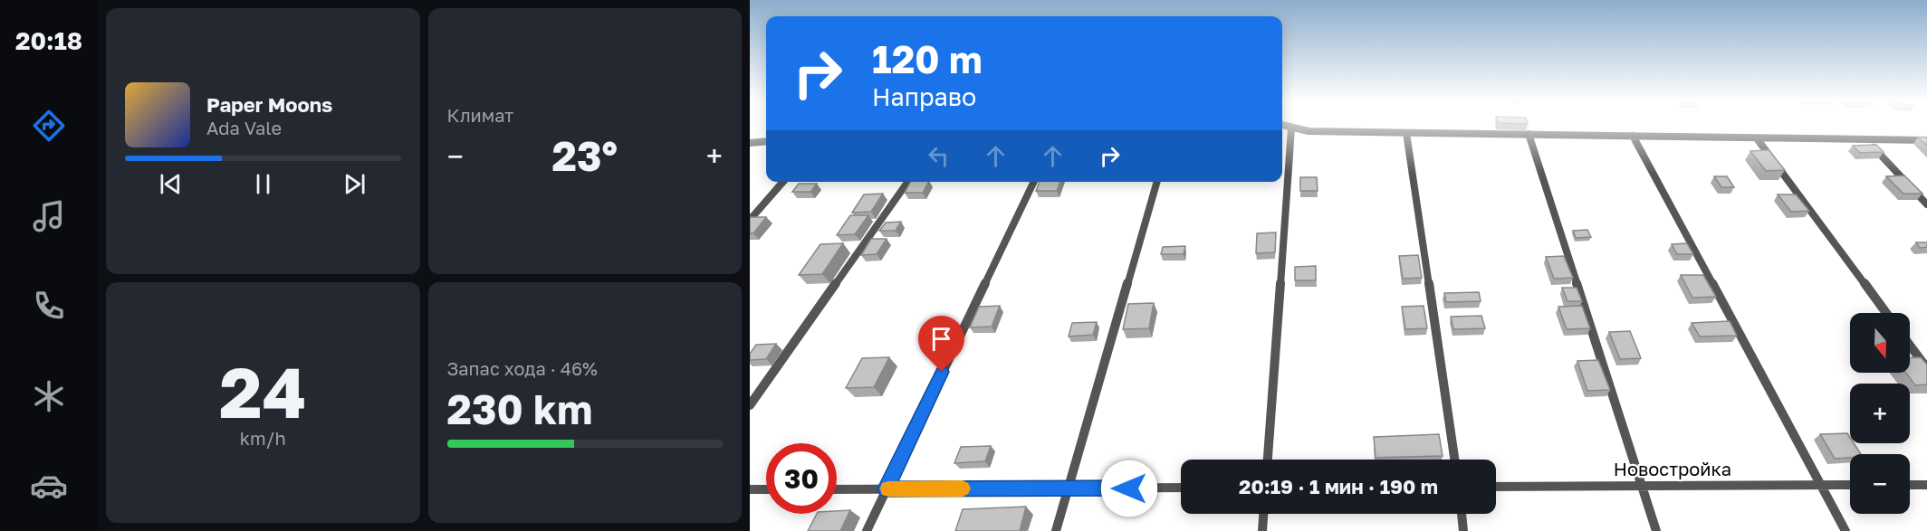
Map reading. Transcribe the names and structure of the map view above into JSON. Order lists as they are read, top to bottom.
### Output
{
  "streets": {
    "street": ["Новостройка"]
  },
  "north": "bottom",
  "page": {
    "tabs": "20:18",
    "tile": [
      "Климат",
      ["24", "km/h"],
      ["Запас хода · 46%", "230 km"]
    ],
    "turn": ["120 m", "Направо"],
    "song": ["Paper Moons", "Ada Vale"],
    "heat": ["−", "23°", "+"],
    "map_buttons": ["+", "−"],
    "limit": "30",
    "trip": "20:19 · 1 мин · 190 m"
  }
}
